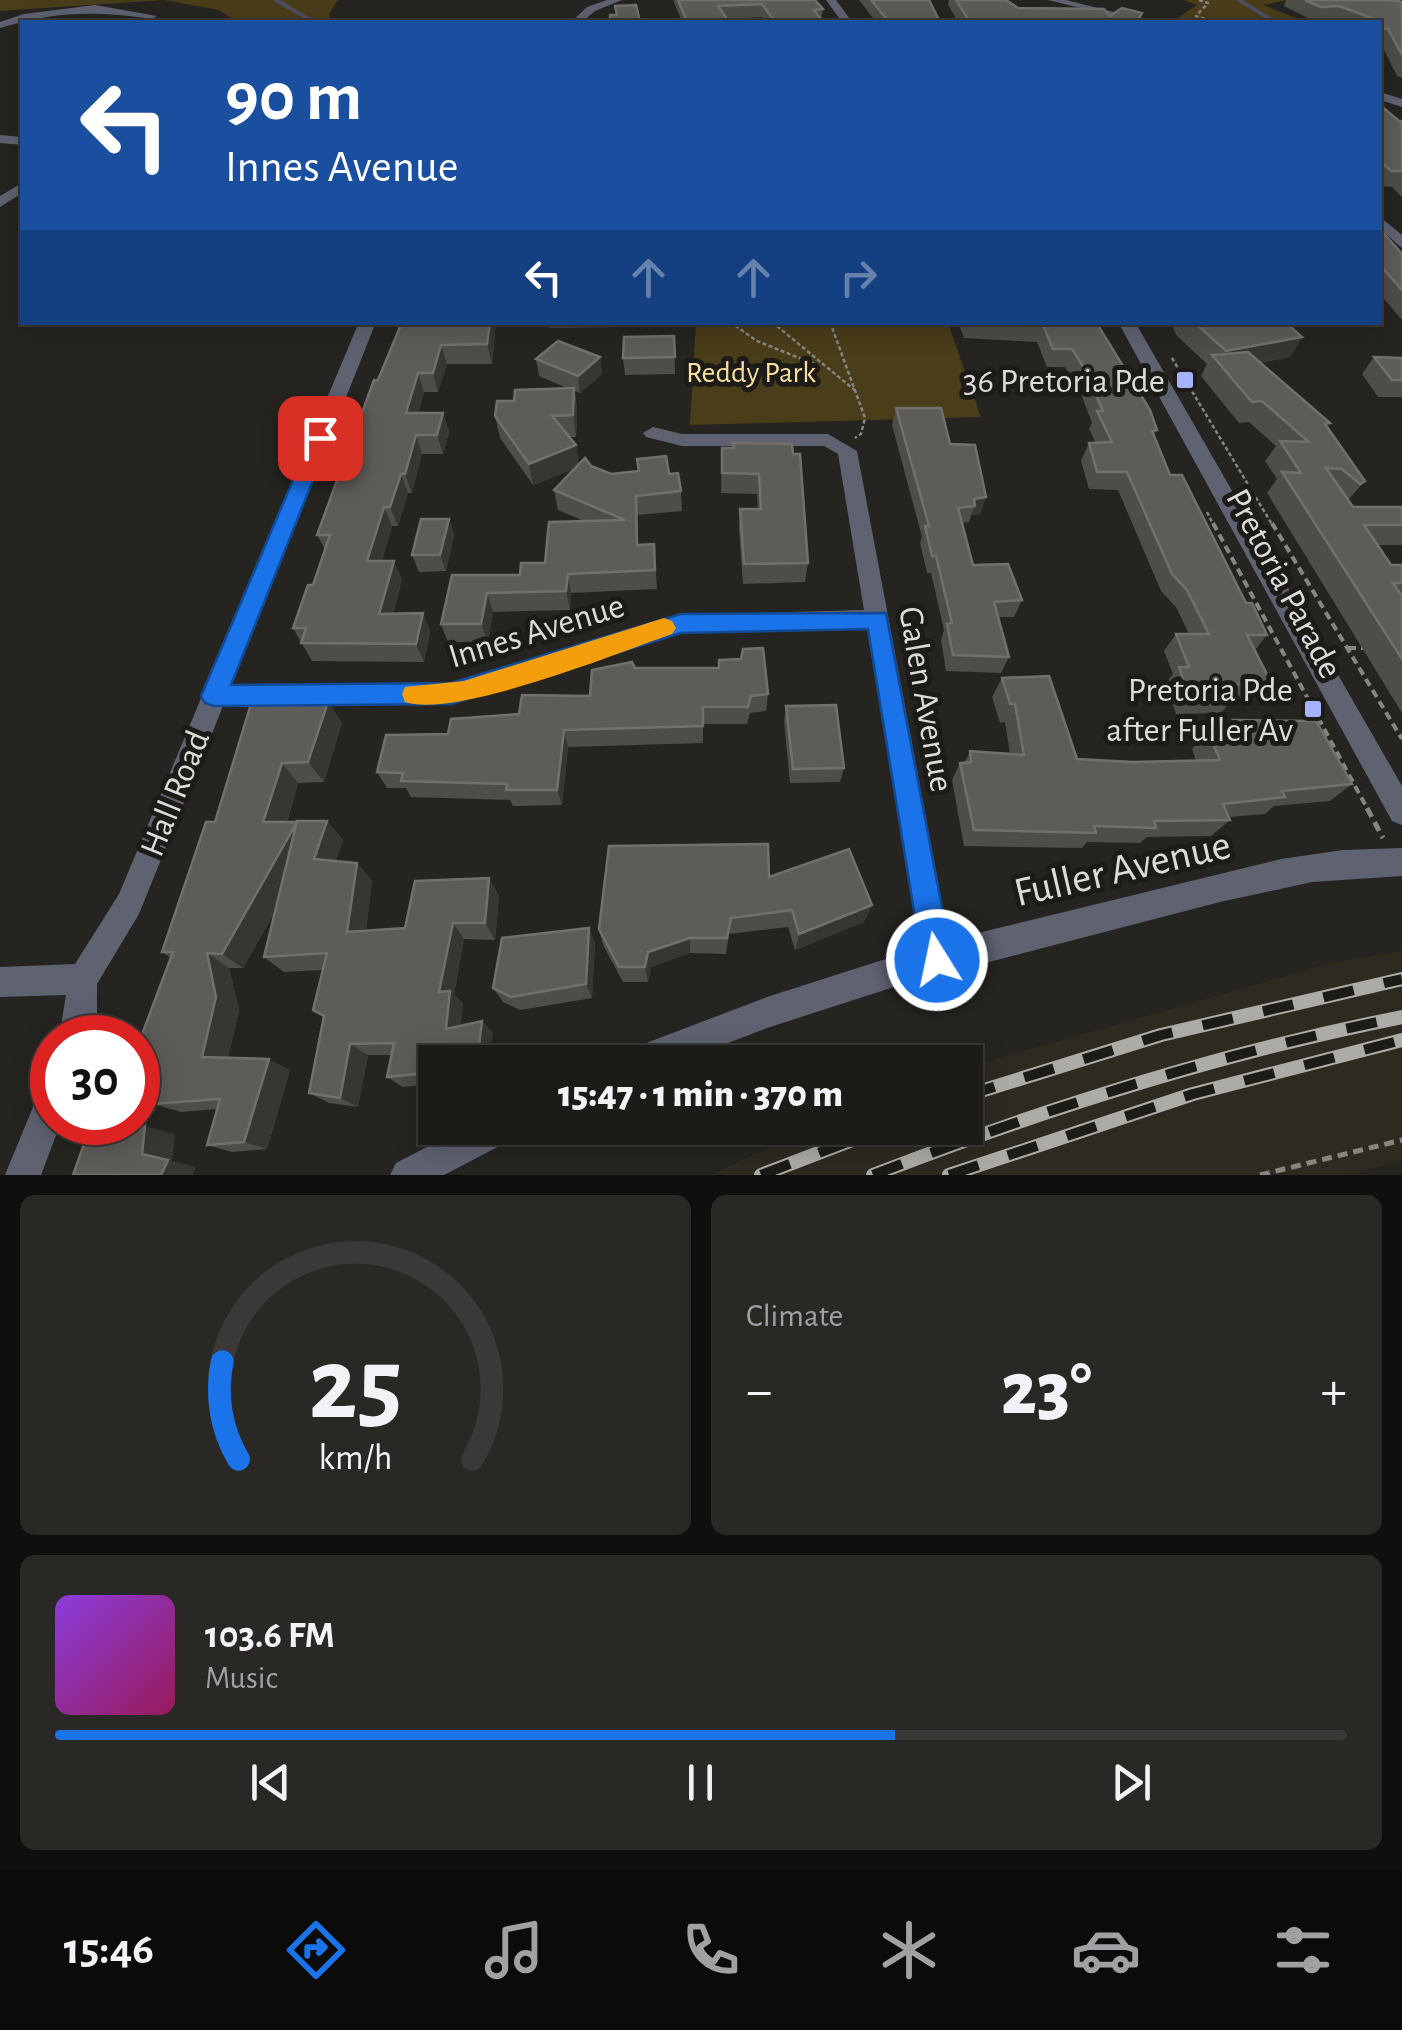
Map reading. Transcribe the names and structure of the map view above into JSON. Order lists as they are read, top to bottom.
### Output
{
  "streets": {
    "street": [
      "Pretoria Parade",
      "Innes Avenue",
      "Galen Avenue",
      "Hall Road",
      "Fuller Avenue"
    ]
  },
  "crossings": [
    ["Pretoria Parade", "Fuller Avenue"],
    ["Innes Avenue", "Galen Avenue"],
    ["Innes Avenue", "Hall Road"],
    ["Galen Avenue", "Fuller Avenue"]
  ],
  "parks": ["Reddy Park"],
  "places": {
    "transit": ["36 Pretoria Pde", "Pretoria Pde after Fuller Av"]
  },
  "page": {
    "turn": ["90 m", "Innes Avenue"],
    "limit": "30",
    "trip": "15:47 · 1 min · 370 m",
    "tile": "Climate",
    "heat": ["−", "23°", "+"],
    "song": ["103.6 FM", "Music"],
    "tabs": "15:46",
    "gauge": ["25", "km/h"]
  }
}
